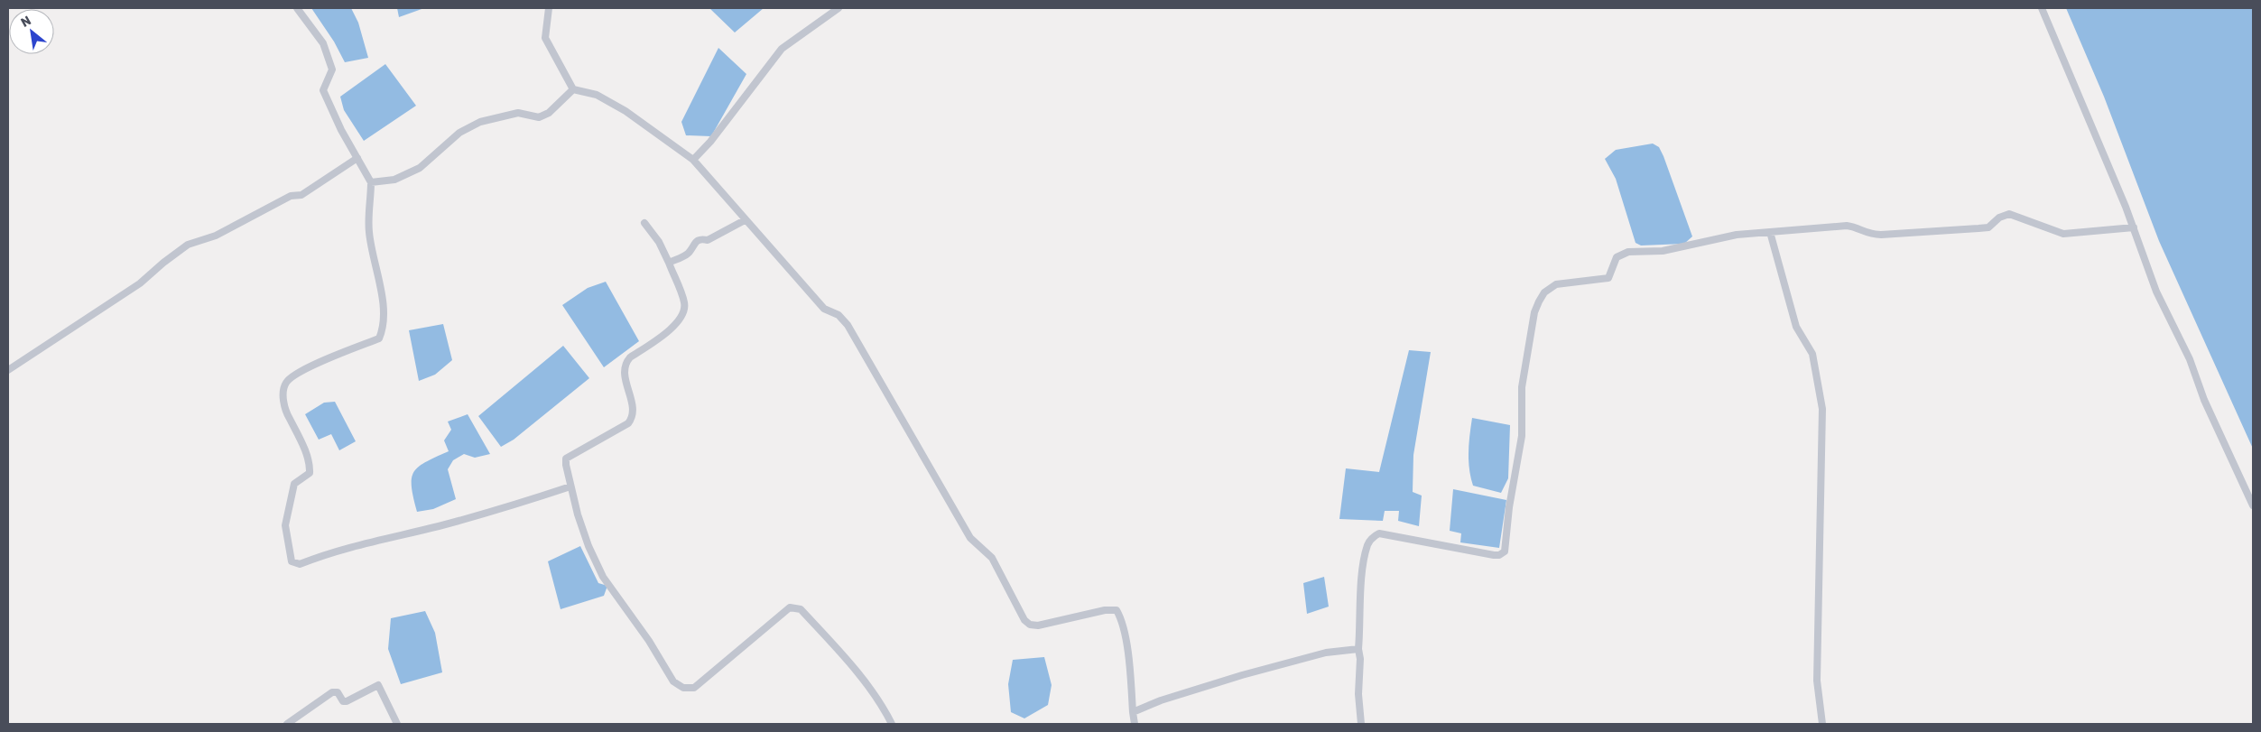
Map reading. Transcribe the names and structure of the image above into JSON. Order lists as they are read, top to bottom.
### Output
{
  "north": "top left"
}
